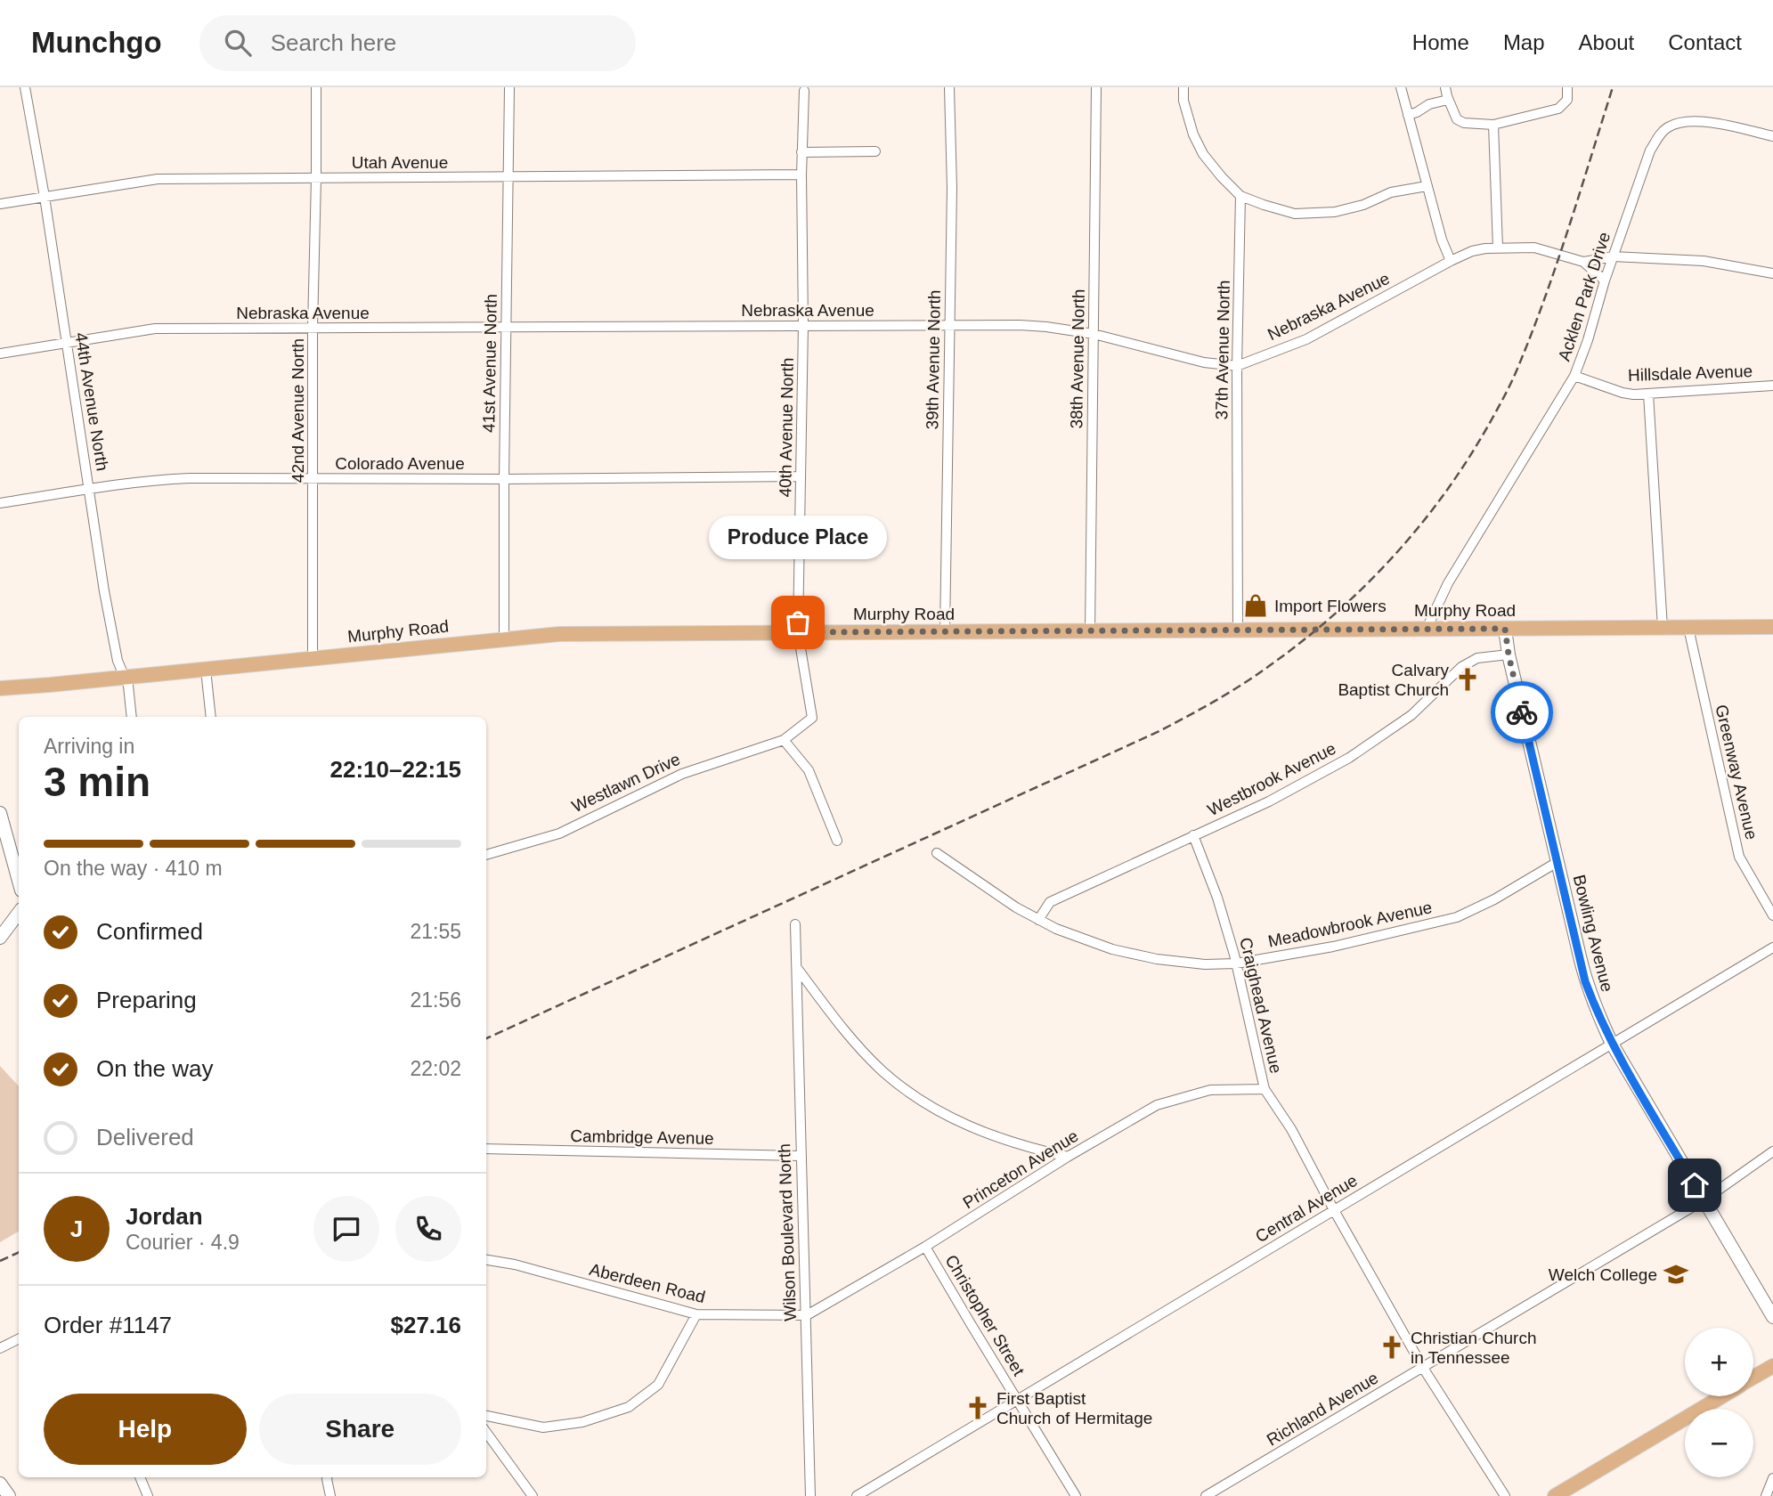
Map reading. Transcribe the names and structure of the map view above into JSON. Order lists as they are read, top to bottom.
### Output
{
  "streets": {
    "main road": ["Murphy Road"],
    "street": [
      "Utah Avenue",
      "Acklen Park Drive",
      "Nebraska Avenue",
      "37th Avenue North",
      "38th Avenue North",
      "39th Avenue North",
      "41st Avenue North",
      "Hillsdale Avenue",
      "44th Avenue North",
      "42nd Avenue North",
      "40th Avenue North",
      "Colorado Avenue",
      "Greenway Avenue",
      "Westbrook Avenue",
      "Westlawn Drive",
      "Meadowbrook Avenue",
      "Bowling Avenue",
      "Craighead Avenue",
      "Cambridge Avenue",
      "Princeton Avenue",
      "Central Avenue",
      "Wilson Boulevard North",
      "Aberdeen Road",
      "Christopher Street",
      "Richland Avenue"
    ]
  },
  "crossings": [
    ["Utah Avenue", "41st Avenue North"],
    ["Utah Avenue", "44th Avenue North"],
    ["Utah Avenue", "42nd Avenue North"],
    ["Utah Avenue", "40th Avenue North"],
    ["Acklen Park Drive", "Hillsdale Avenue"],
    ["Acklen Park Drive", "Murphy Road"],
    ["Nebraska Avenue", "37th Avenue North"],
    ["Nebraska Avenue", "38th Avenue North"],
    ["Nebraska Avenue", "39th Avenue North"],
    ["Nebraska Avenue", "41st Avenue North"],
    ["Nebraska Avenue", "44th Avenue North"],
    ["Nebraska Avenue", "42nd Avenue North"],
    ["Nebraska Avenue", "40th Avenue North"],
    ["37th Avenue North", "Murphy Road"],
    ["38th Avenue North", "Murphy Road"],
    ["39th Avenue North", "Murphy Road"],
    ["41st Avenue North", "Colorado Avenue"],
    ["41st Avenue North", "Murphy Road"],
    ["44th Avenue North", "Colorado Avenue"],
    ["44th Avenue North", "Murphy Road"],
    ["42nd Avenue North", "Colorado Avenue"],
    ["42nd Avenue North", "Murphy Road"],
    ["40th Avenue North", "Colorado Avenue"],
    ["40th Avenue North", "Murphy Road"],
    ["40th Avenue North", "Westlawn Drive"],
    ["Murphy Road", "Greenway Avenue"],
    ["Murphy Road", "Bowling Avenue"],
    ["Westbrook Avenue", "Meadowbrook Avenue"],
    ["Westbrook Avenue", "Bowling Avenue"],
    ["Westbrook Avenue", "Craighead Avenue"],
    ["Meadowbrook Avenue", "Bowling Avenue"],
    ["Meadowbrook Avenue", "Craighead Avenue"],
    ["Bowling Avenue", "Central Avenue"],
    ["Bowling Avenue", "Richland Avenue"],
    ["Craighead Avenue", "Princeton Avenue"],
    ["Craighead Avenue", "Central Avenue"],
    ["Craighead Avenue", "Richland Avenue"],
    ["Cambridge Avenue", "Wilson Boulevard North"],
    ["Princeton Avenue", "Wilson Boulevard North"],
    ["Princeton Avenue", "Aberdeen Road"],
    ["Princeton Avenue", "Christopher Street"],
    ["Central Avenue", "Christopher Street"],
    ["Wilson Boulevard North", "Aberdeen Road"]
  ],
  "places": {
    "shop": ["Import Flowers"],
    "other": ["Produce Place"],
    "church": ["Calvary Baptist Church", "Christian Church in Tennessee", "First Baptist Church of Hermitage"],
    "school or university": ["Welch College"]
  },
  "page": {
    "header": "Munchgo",
    "search": "Search here",
    "nav": [
      "Home",
      "Map",
      "About",
      "Contact"
    ],
    "bubble": "Produce Place",
    "heading": ["3 min", "Arriving in", "22:10–22:15"],
    "panel": [
      "Jordan",
      "Courier · 4.9",
      "Order #1147",
      "$27.16"
    ],
    "bar": "On the way · 410 m",
    "list": [
      ["Confirmed", "21:55"],
      ["Preparing", "21:56"],
      ["On the way", "22:02"],
      "Delivered"
    ],
    "round": "J",
    "map_buttons": ["+", "−"],
    "buttons": ["Help", "Share"]
  }
}
